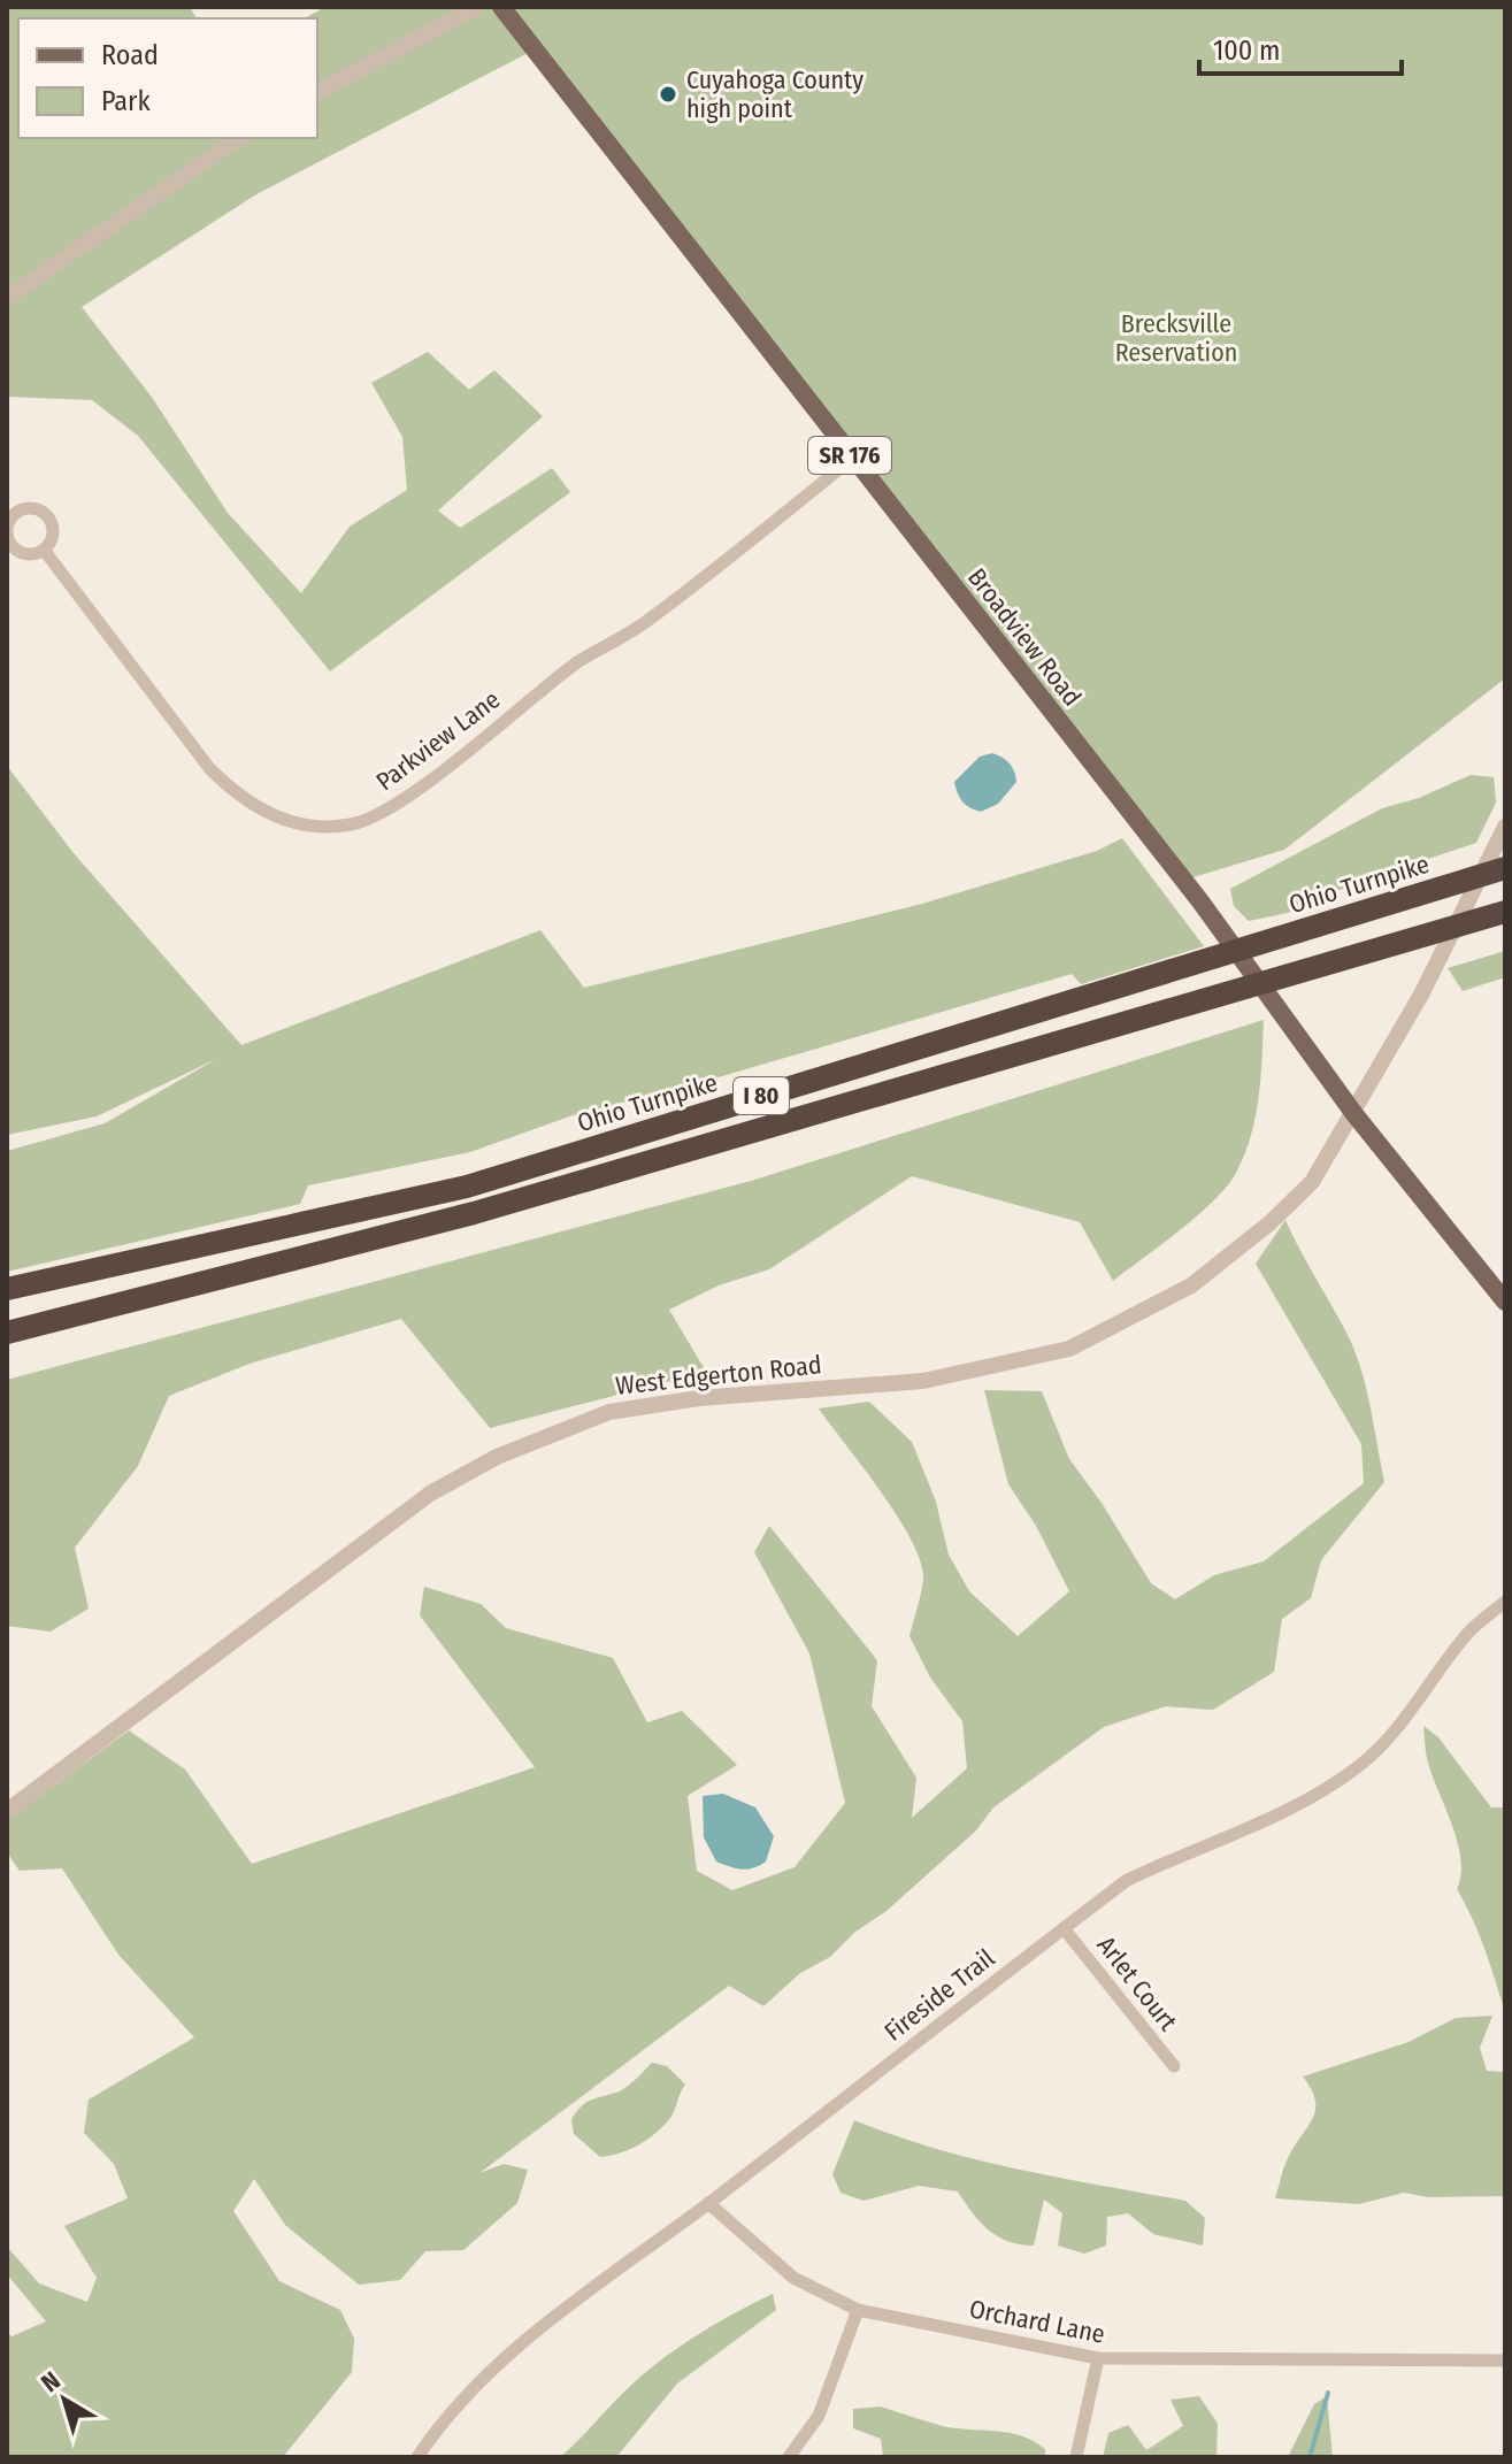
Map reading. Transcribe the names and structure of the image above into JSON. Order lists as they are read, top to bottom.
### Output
{
  "streets": {
    "highway": ["Ohio Turnpike", "I 80"],
    "main road": ["SR 176", "Broadview Road"],
    "street": [
      "Parkview Lane",
      "West Edgerton Road",
      "Arlet Court",
      "Fireside Trail",
      "Orchard Lane"
    ]
  },
  "crossings": [
    ["Broadview Road", "Parkview Lane"],
    ["Broadview Road", "West Edgerton Road"],
    ["Arlet Court", "Fireside Trail"],
    ["Fireside Trail", "Orchard Lane"]
  ],
  "parks": ["Brecksville Reservation"],
  "places": ["Cuyahoga County high point"],
  "legend": ["Road", "Park"],
  "scale_bar": "100 m",
  "north": "top left"
}
